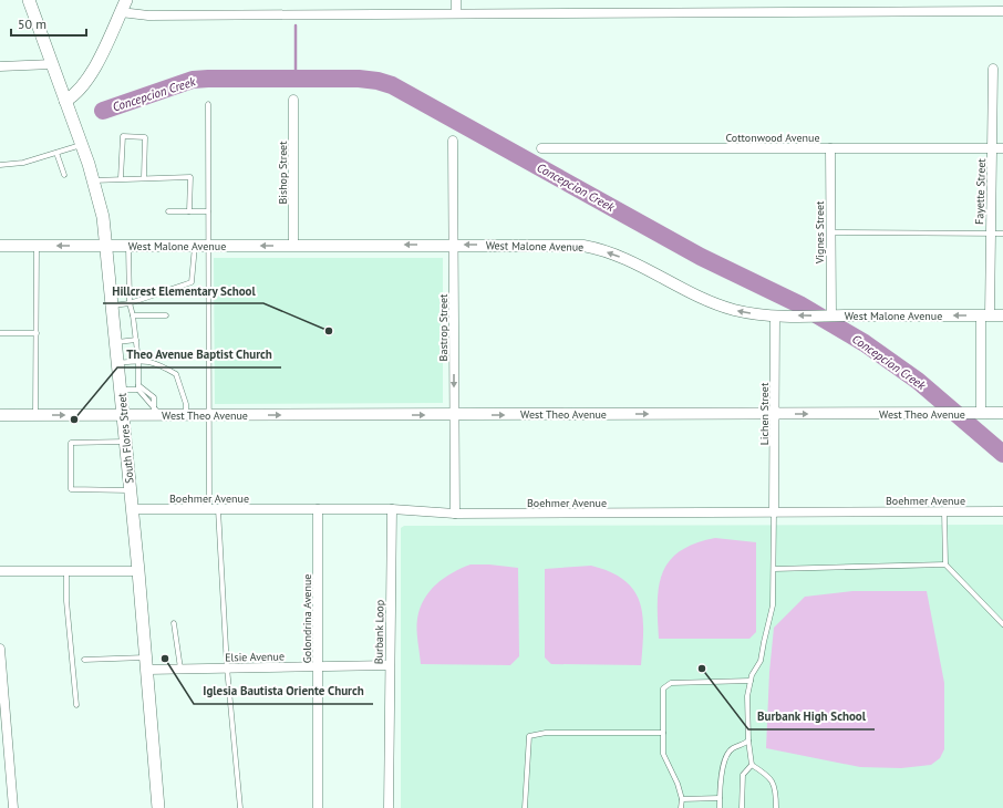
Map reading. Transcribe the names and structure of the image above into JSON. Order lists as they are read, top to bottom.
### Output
{
  "streets": {
    "main road": ["South Flores Street"],
    "street": [
      "Cottonwood Avenue",
      "Bishop Street",
      "Fayette Street",
      "Vignes Street",
      "West Malone Avenue",
      "Bastrop Street",
      "West Theo Avenue",
      "Lichen Street",
      "Boehmer Avenue",
      "Golondrina Avenue",
      "Burbank Loop",
      "Elsie Avenue"
    ]
  },
  "crossings": [
    ["Cottonwood Avenue", "Fayette Street"],
    ["Cottonwood Avenue", "Vignes Street"],
    ["Bishop Street", "West Malone Avenue"],
    ["Fayette Street", "West Malone Avenue"],
    ["Fayette Street", "West Theo Avenue"],
    ["Vignes Street", "West Malone Avenue"],
    ["West Malone Avenue", "Bastrop Street"],
    ["West Malone Avenue", "Lichen Street"],
    ["West Malone Avenue", "South Flores Street"],
    ["Bastrop Street", "West Theo Avenue"],
    ["Bastrop Street", "Boehmer Avenue"],
    ["West Theo Avenue", "Lichen Street"],
    ["West Theo Avenue", "South Flores Street"],
    ["Lichen Street", "Boehmer Avenue"],
    ["South Flores Street", "Boehmer Avenue"],
    ["South Flores Street", "Elsie Avenue"],
    ["Boehmer Avenue", "Golondrina Avenue"],
    ["Boehmer Avenue", "Burbank Loop"],
    ["Golondrina Avenue", "Elsie Avenue"],
    ["Burbank Loop", "Elsie Avenue"]
  ],
  "one_way": ["West Malone Avenue", "Bastrop Street", "West Theo Avenue"],
  "water": ["Concepcion Creek"],
  "places": [
    "Hillcrest Elementary School",
    "Theo Avenue Baptist Church",
    "Iglesia Bautista Oriente Church",
    "Burbank High School"
  ],
  "scale_bar": "50 m"
}
